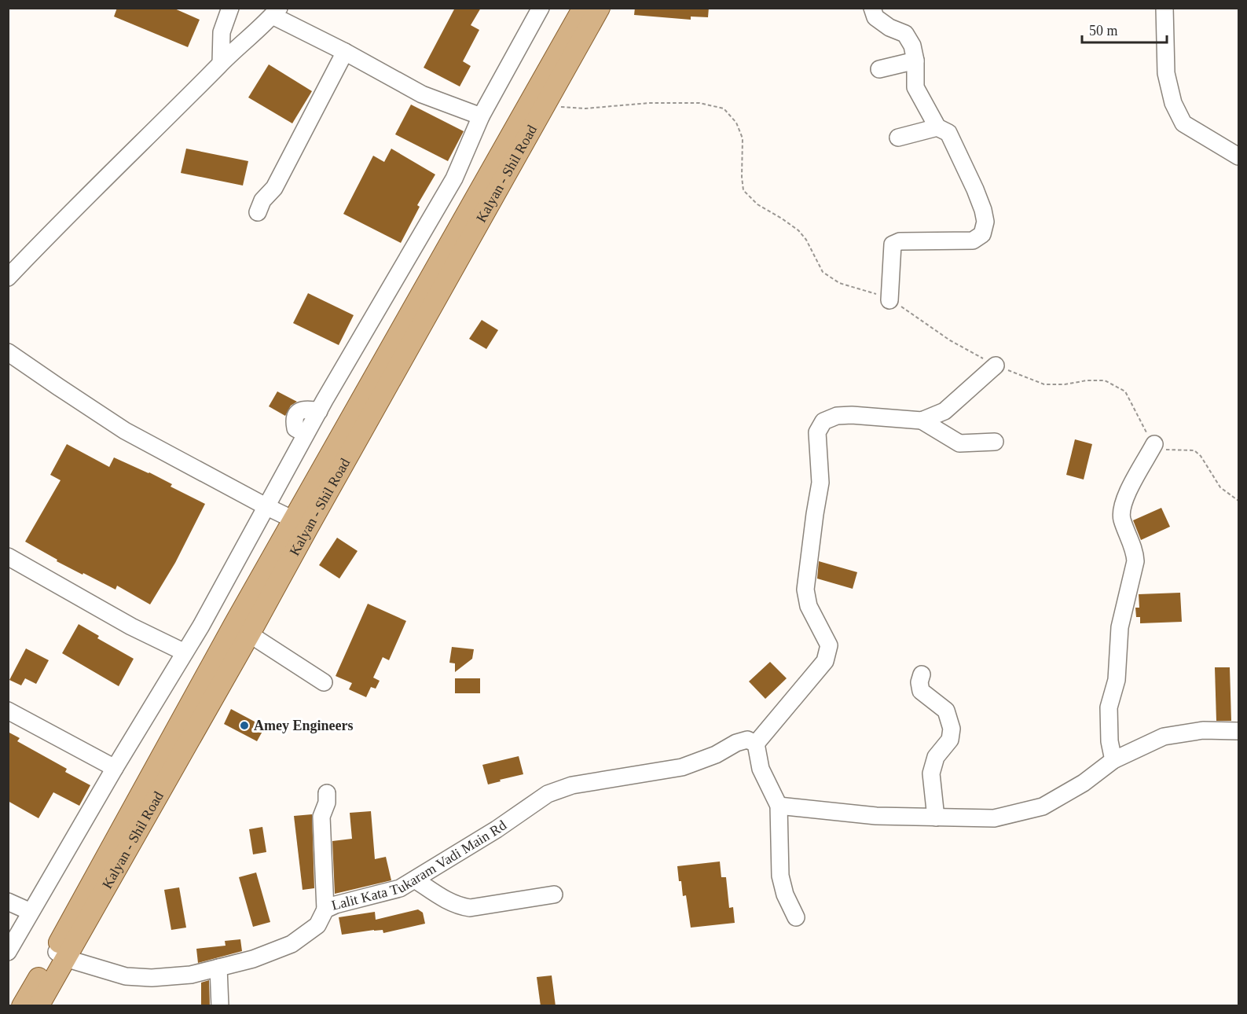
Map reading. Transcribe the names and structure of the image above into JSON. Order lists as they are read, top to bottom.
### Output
{
  "streets": {
    "main road": ["Kalyan - Shil Road"],
    "street": ["Lalit Kata Tukaram Vadi Main Rd"]
  },
  "crossings": [
    ["Kalyan - Shil Road", "Lalit Kata Tukaram Vadi Main Rd"]
  ],
  "places": ["Amey Engineers"],
  "scale_bar": "50 m"
}
